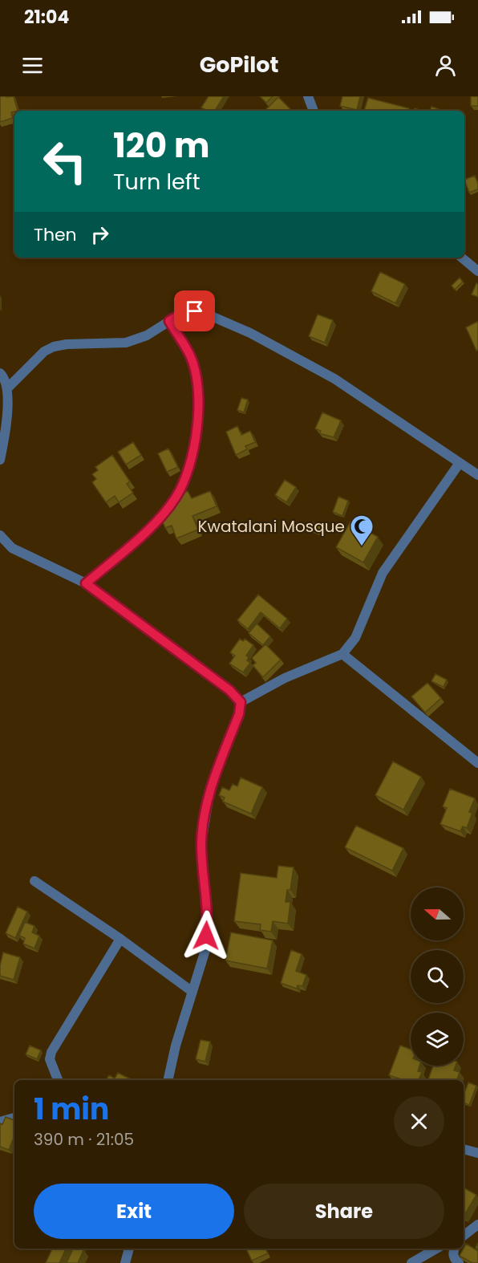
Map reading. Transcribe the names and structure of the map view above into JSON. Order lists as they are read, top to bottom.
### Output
{
  "places": {
    "mosque": ["Kwatalani Mosque"]
  },
  "north": "left",
  "page": {
    "status": "21:04",
    "header": "GoPilot",
    "turn": ["120 m", "Turn left"],
    "then": "Then",
    "heading": ["1 min", "390 m · 21:05"],
    "buttons": ["Exit", "Share"]
  }
}
